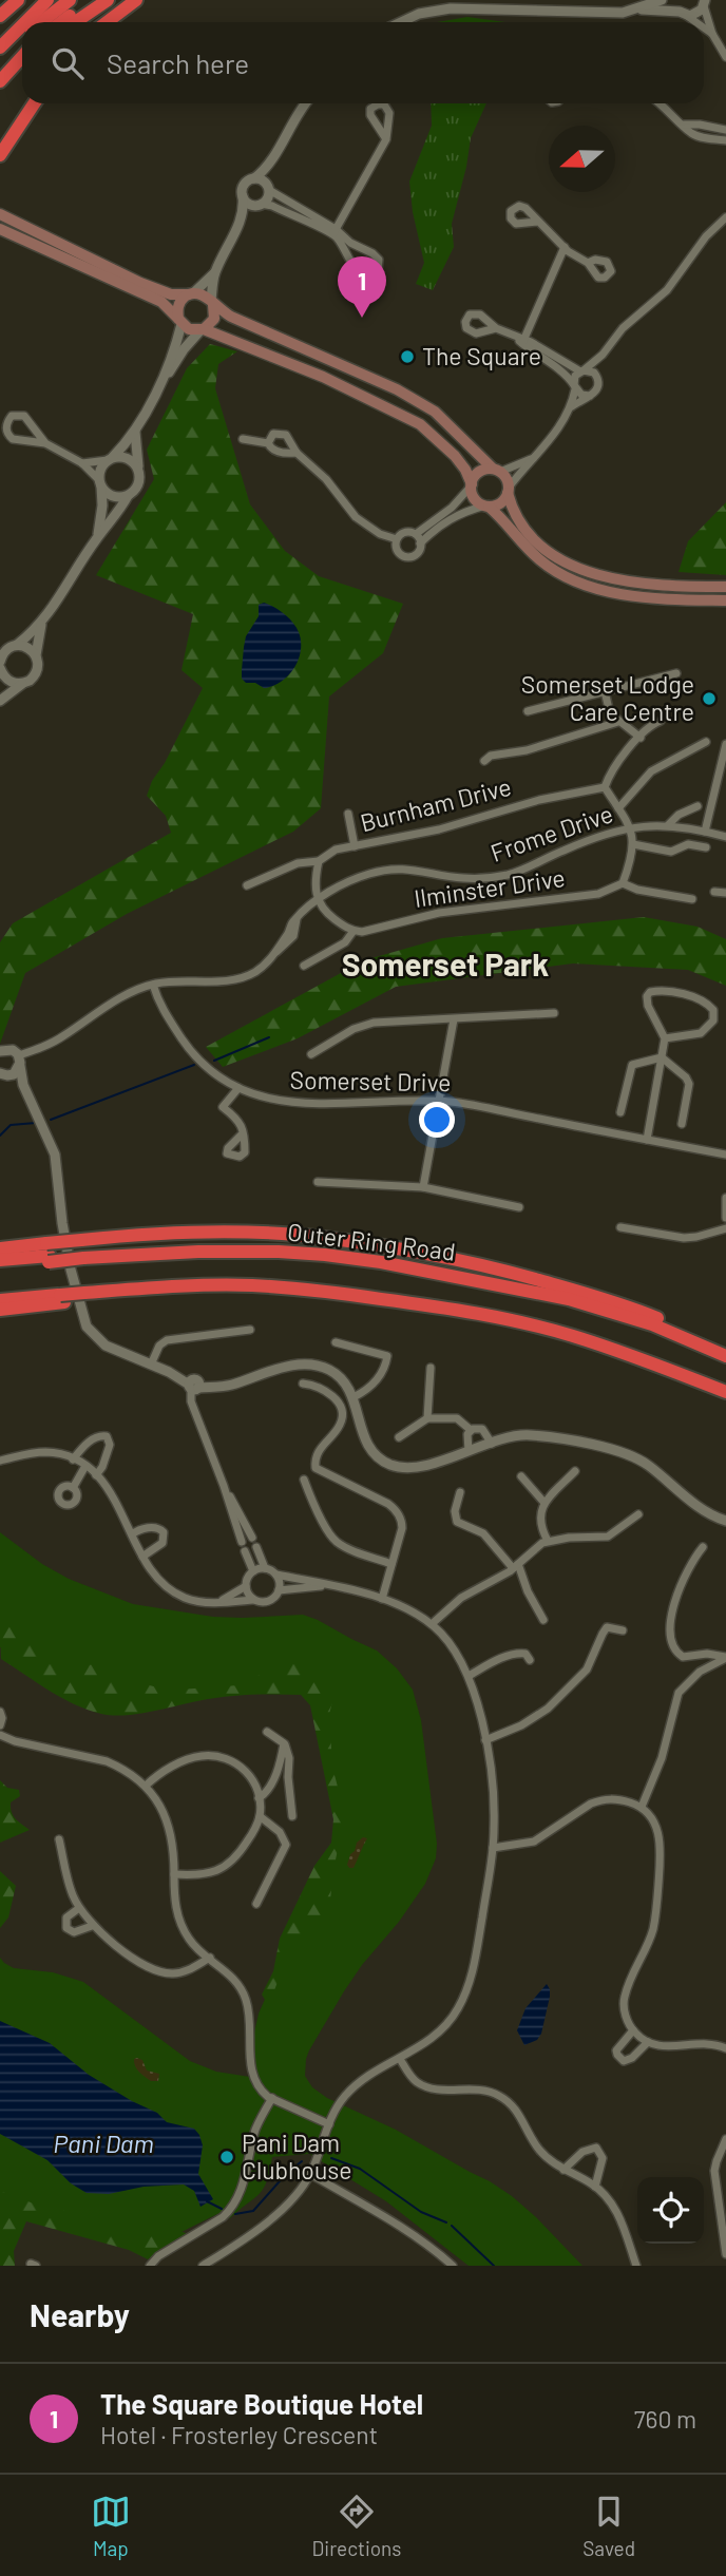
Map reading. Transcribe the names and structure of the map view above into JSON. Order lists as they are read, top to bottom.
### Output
{
  "streets": {
    "highway": ["Outer Ring Road"],
    "street": [
      "Burnham Drive",
      "Frome Drive",
      "Ilminster Drive",
      "Somerset Drive"
    ]
  },
  "crossings": [
    ["Frome Drive", "Somerset Drive"]
  ],
  "districts": ["Somerset Park"],
  "water": ["Pani Dam"],
  "places": ["The Square", "Somerset Lodge Care Centre", "Pani Dam Clubhouse"],
  "north": "left",
  "page": {
    "search": "Search here",
    "pins": "1",
    "heading": "Nearby",
    "list": [
      {
        "mark": "1",
        "name": "The Square Boutique Hotel",
        "note": "Hotel · Frosterley Crescent",
        "value": "760 m"
      }
    ],
    "nav": ["Map", "Directions", "Saved"]
  }
}
